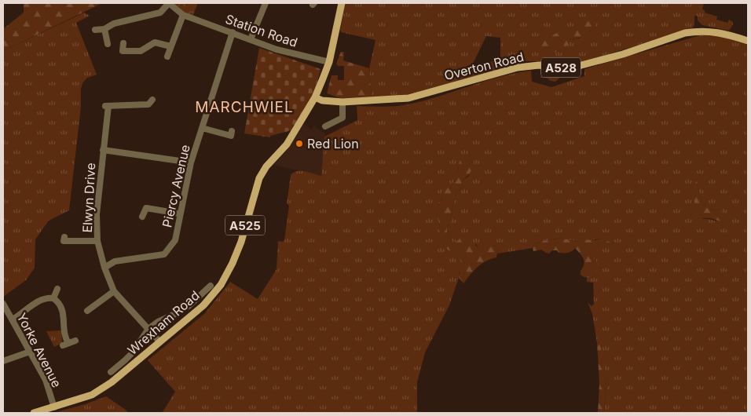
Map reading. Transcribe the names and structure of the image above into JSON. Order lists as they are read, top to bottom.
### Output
{
  "streets": {
    "main road": [
      "Overton Road",
      "A528",
      "A525",
      "Wrexham Road"
    ],
    "street": [
      "Station Road",
      "Piercy Avenue",
      "Elwyn Drive",
      "Yorke Avenue"
    ]
  },
  "crossings": [
    ["Station Road", "Piercy Avenue"],
    ["Station Road", "A525"],
    ["Overton Road", "A525"],
    ["Overton Road", "Wrexham Road"],
    ["Piercy Avenue", "Elwyn Drive"],
    ["Elwyn Drive", "Wrexham Road"],
    ["A525", "Wrexham Road"],
    ["Wrexham Road", "Yorke Avenue"]
  ],
  "districts": ["MARCHWIEL"],
  "places": ["Red Lion"]
}
